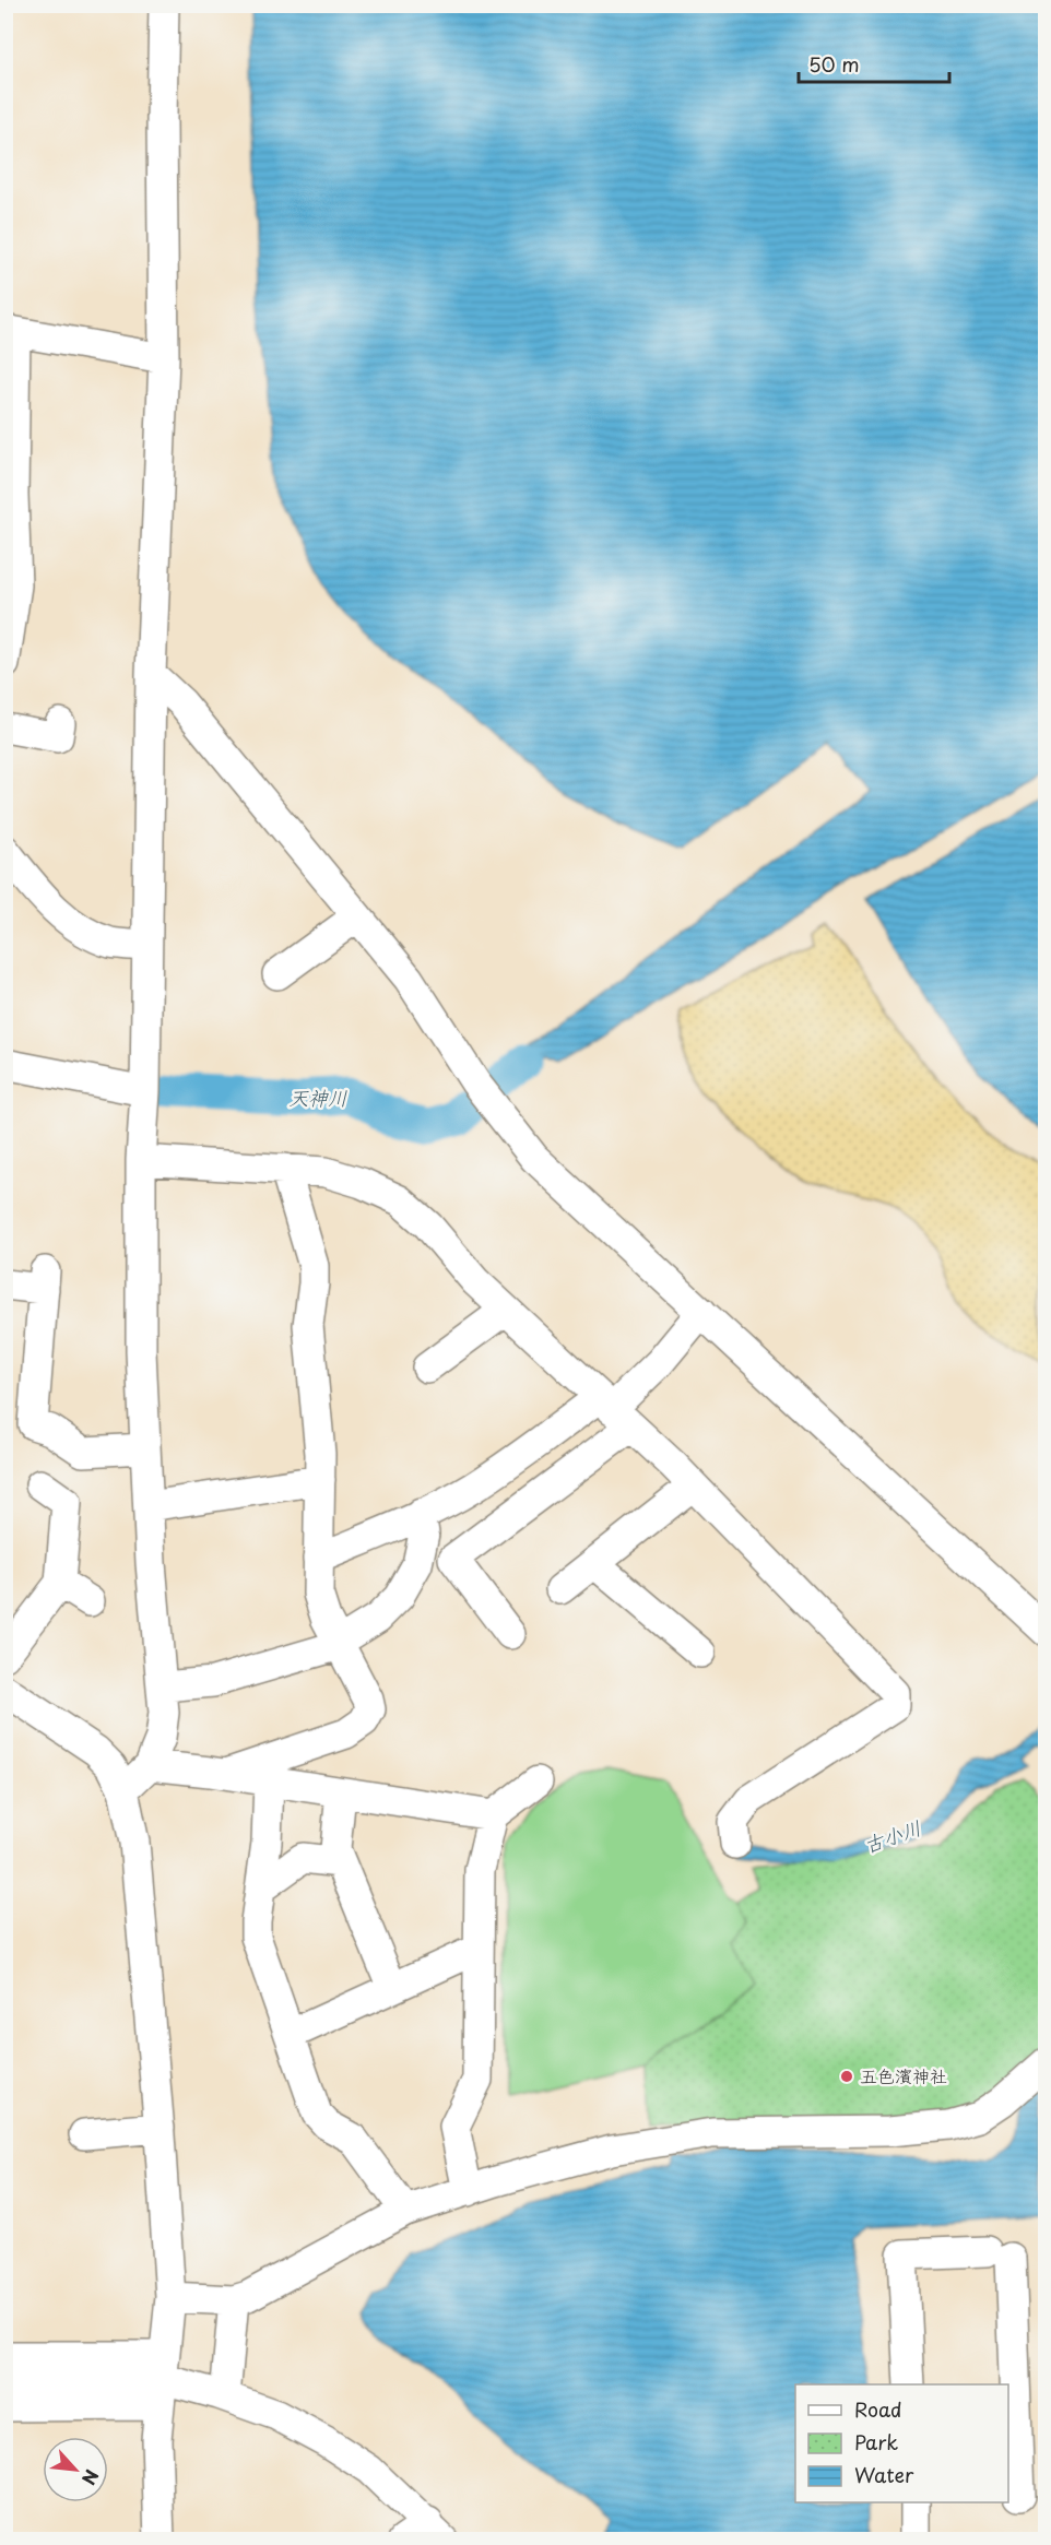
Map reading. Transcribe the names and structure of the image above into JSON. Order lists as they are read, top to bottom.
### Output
{
  "water": ["天神川", "古小川"],
  "places": ["五色濱神社"],
  "legend": ["Road", "Park", "Water"],
  "scale_bar": "50 m",
  "north": "bottom right"
}
